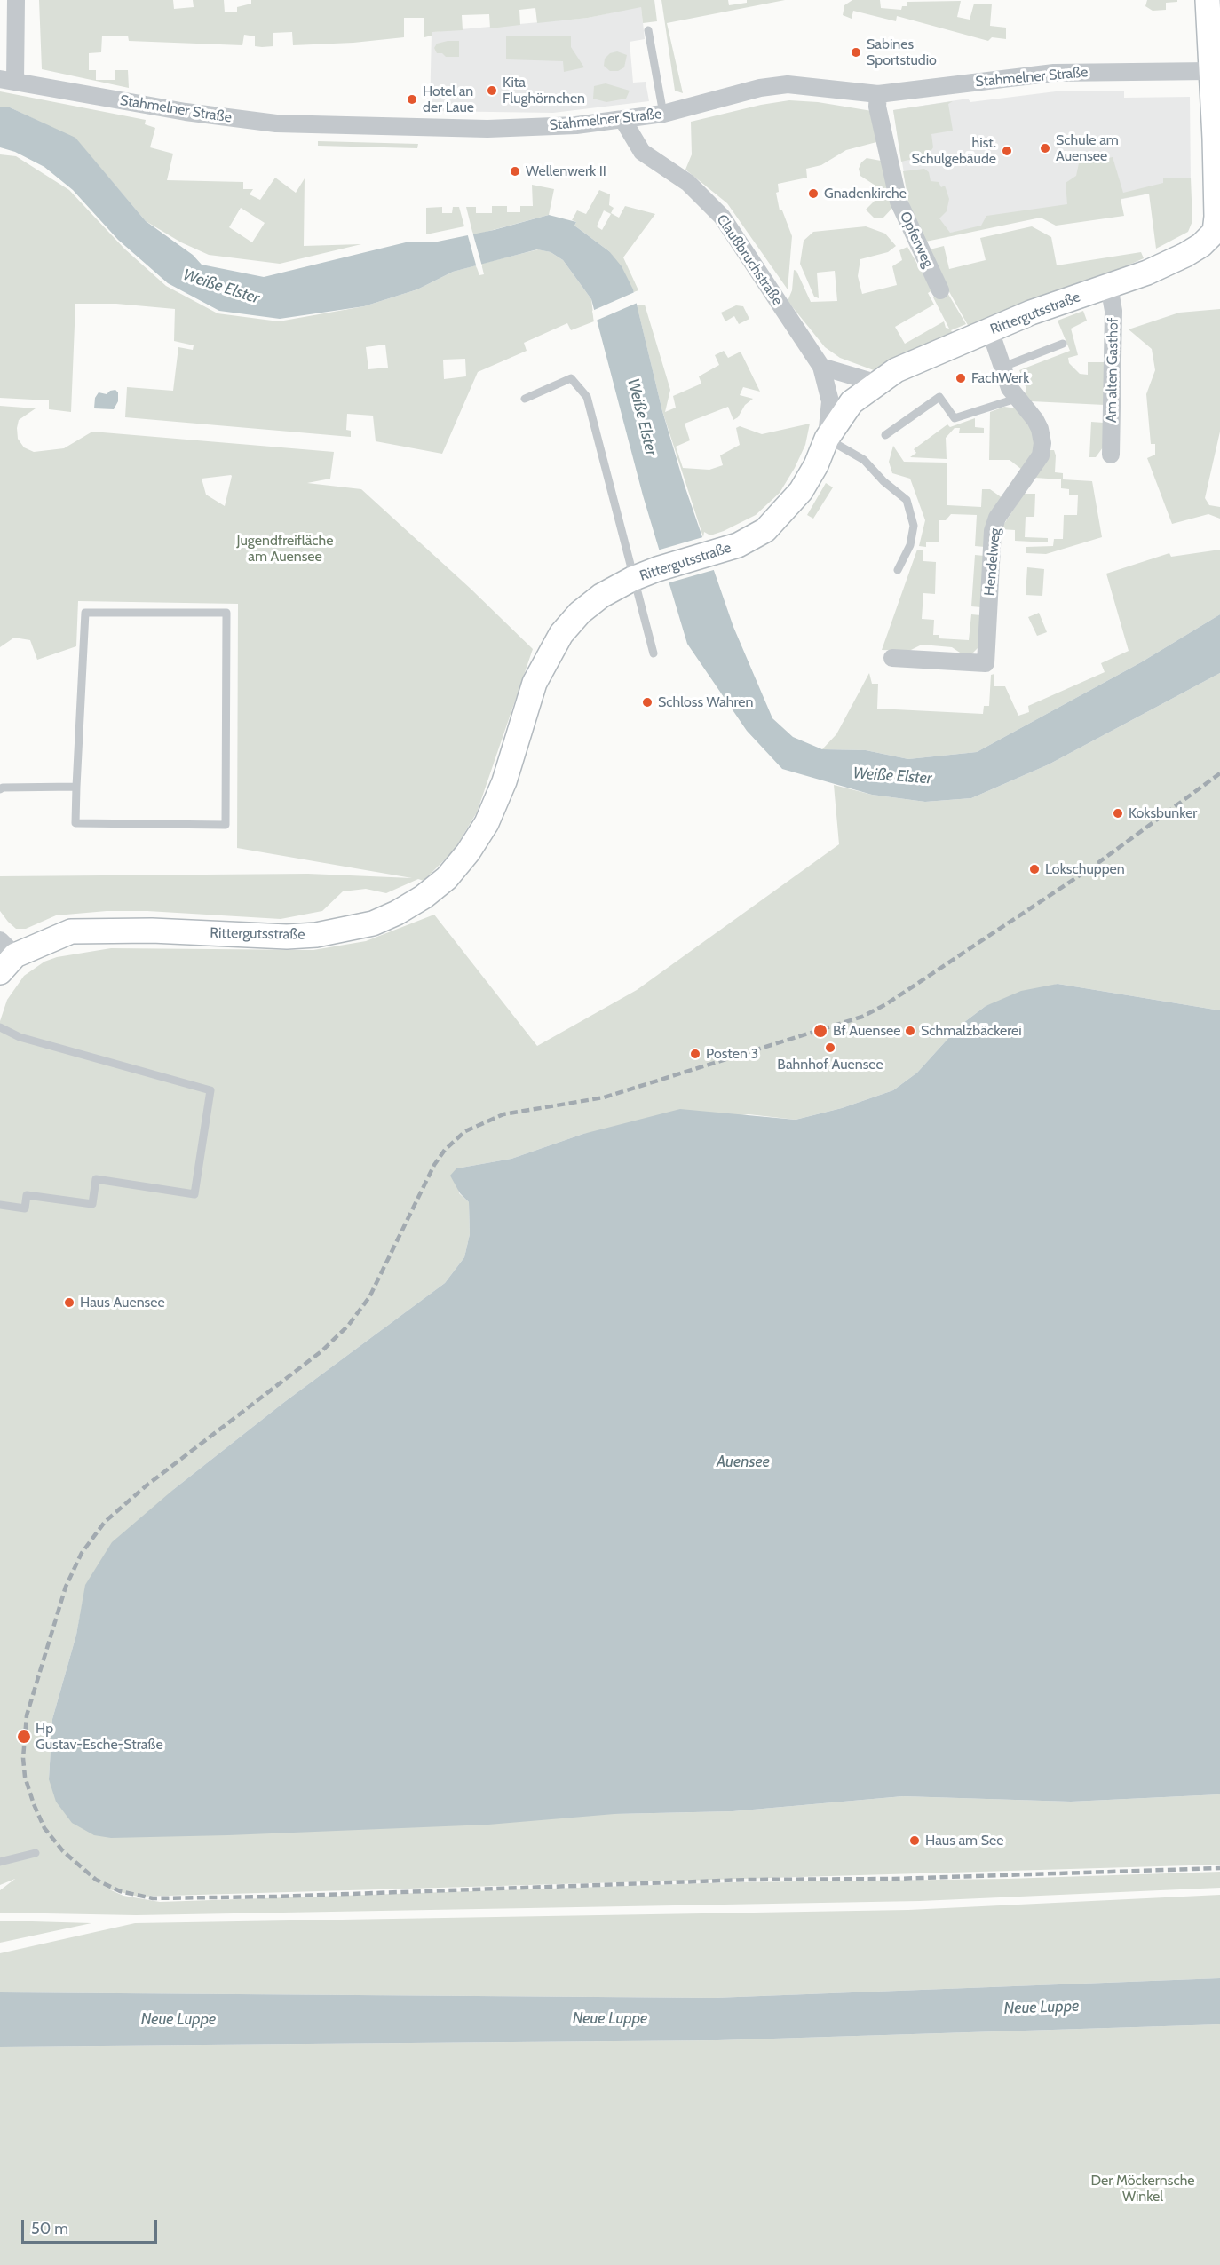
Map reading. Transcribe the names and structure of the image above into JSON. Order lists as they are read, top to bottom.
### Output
{
  "streets": {
    "main road": ["Rittergutsstraße"],
    "street": [
      "Stahmelner Straße",
      "Opferweg",
      "Claußbruchstraße",
      "Am alten Gasthof",
      "Hendelweg"
    ]
  },
  "crossings": [
    ["Stahmelner Straße", "Opferweg"],
    ["Stahmelner Straße", "Claußbruchstraße"],
    ["Claußbruchstraße", "Rittergutsstraße"],
    ["Rittergutsstraße", "Am alten Gasthof"],
    ["Rittergutsstraße", "Hendelweg"]
  ],
  "water": ["Weiße Elster", "Auensee", "Neue Luppe"],
  "parks": ["Jugendfreifläche am Auensee", "Der Möckernsche Winkel"],
  "places": [
    "Sabines Sportstudio",
    "Kita Flughörnchen",
    "Hotel an der Laue",
    "Schule am Auensee",
    "hist. Schulgebäude",
    "Wellenwerk II",
    "Gnadenkirche",
    "FachWerk",
    "Schloss Wahren",
    "Koksbunker",
    "Lokschuppen",
    "Bf Auensee",
    "Schmalzbäckerei",
    "Bahnhof Auensee",
    "Posten 3",
    "Haus Auensee",
    "Hp Gustav-Esche-Straße",
    "Haus am See"
  ],
  "scale_bar": "50 m"
}
